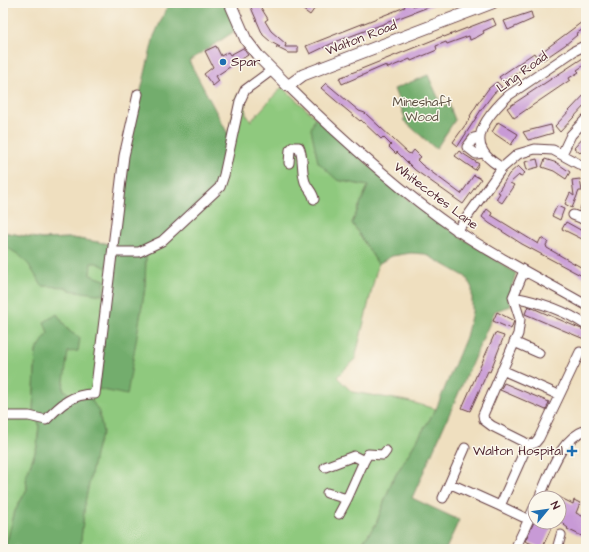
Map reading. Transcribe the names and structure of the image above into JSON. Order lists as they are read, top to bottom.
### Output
{
  "streets": {
    "main road": ["Walton Road"],
    "street": ["Ling Road", "Whitecotes Lane"]
  },
  "crossings": [
    ["Walton Road", "Whitecotes Lane"]
  ],
  "parks": ["Mineshaft Wood"],
  "places": {
    "other": ["Spar"],
    "health": ["Walton Hospital"]
  },
  "north": "top right"
}
